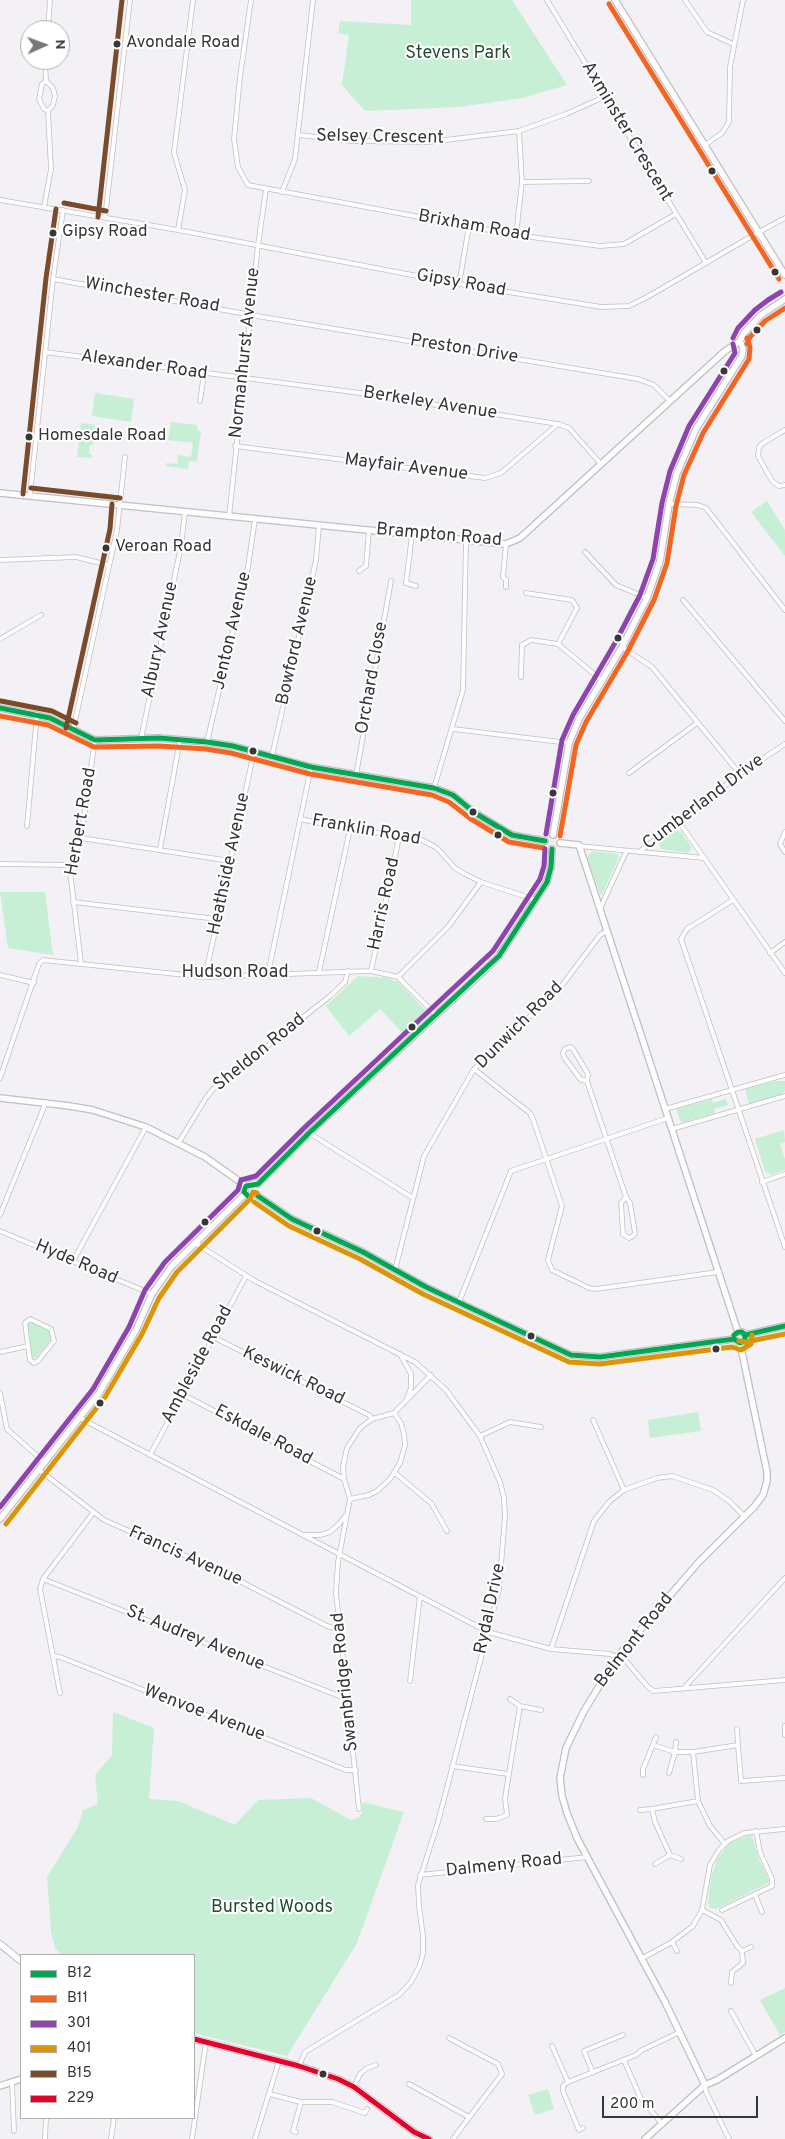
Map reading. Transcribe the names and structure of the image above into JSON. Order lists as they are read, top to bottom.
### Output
{
  "streets": {
    "street": [
      "Axminster Crescent",
      "Selsey Crescent",
      "Brixham Road",
      "Gipsy Road",
      "Winchester Road",
      "Preston Drive",
      "Normanhurst Avenue",
      "Alexander Road",
      "Berkeley Avenue",
      "Mayfair Avenue",
      "Brampton Road",
      "Jenton Avenue",
      "Albury Avenue",
      "Bowford Avenue",
      "Orchard Close",
      "Cumberland Drive",
      "Herbert Road",
      "Franklin Road",
      "Heathside Avenue",
      "Harris Road",
      "Hudson Road",
      "Dunwich Road",
      "Sheldon Road",
      "Hyde Road",
      "Ambleside Road",
      "Keswick Road",
      "Eskdale Road",
      "Francis Avenue",
      "Rydal Drive",
      "St. Audrey Avenue",
      "Belmont Road",
      "Swanbridge Road",
      "Wenvoe Avenue",
      "Dalmeny Road"
    ]
  },
  "crossings": [
    ["Axminster Crescent", "Selsey Crescent"],
    ["Axminster Crescent", "Brixham Road"],
    ["Axminster Crescent", "Gipsy Road"],
    ["Brixham Road", "Normanhurst Avenue"],
    ["Gipsy Road", "Normanhurst Avenue"],
    ["Winchester Road", "Preston Drive"],
    ["Winchester Road", "Normanhurst Avenue"],
    ["Preston Drive", "Normanhurst Avenue"],
    ["Preston Drive", "Brampton Road"],
    ["Normanhurst Avenue", "Alexander Road"],
    ["Normanhurst Avenue", "Berkeley Avenue"],
    ["Normanhurst Avenue", "Mayfair Avenue"],
    ["Normanhurst Avenue", "Brampton Road"],
    ["Alexander Road", "Berkeley Avenue"],
    ["Berkeley Avenue", "Mayfair Avenue"],
    ["Berkeley Avenue", "Brampton Road"],
    ["Brampton Road", "Jenton Avenue"],
    ["Brampton Road", "Albury Avenue"],
    ["Brampton Road", "Bowford Avenue"],
    ["Herbert Road", "Hudson Road"],
    ["Franklin Road", "Harris Road"],
    ["Heathside Avenue", "Hudson Road"],
    ["Harris Road", "Hudson Road"],
    ["Hudson Road", "Sheldon Road"],
    ["Ambleside Road", "Keswick Road"],
    ["Ambleside Road", "Eskdale Road"],
    ["Ambleside Road", "Rydal Drive"],
    ["Francis Avenue", "Swanbridge Road"],
    ["Rydal Drive", "Dalmeny Road"],
    ["St. Audrey Avenue", "Swanbridge Road"],
    ["Belmont Road", "Dalmeny Road"],
    ["Swanbridge Road", "Wenvoe Avenue"]
  ],
  "parks": ["Stevens Park", "Bursted Woods"],
  "places": [
    "Avondale Road",
    "Gipsy Road",
    "Homesdale Road",
    "Veroan Road"
  ],
  "lines": [
    "transit line B15",
    "transit line B11",
    "transit line 301",
    "transit line B12",
    "transit line 401",
    "transit line 229"
  ],
  "legend": [
    "B12",
    "B11",
    "301",
    "401",
    "B15",
    "229"
  ],
  "scale_bar": "200 m",
  "north": "right"
}
